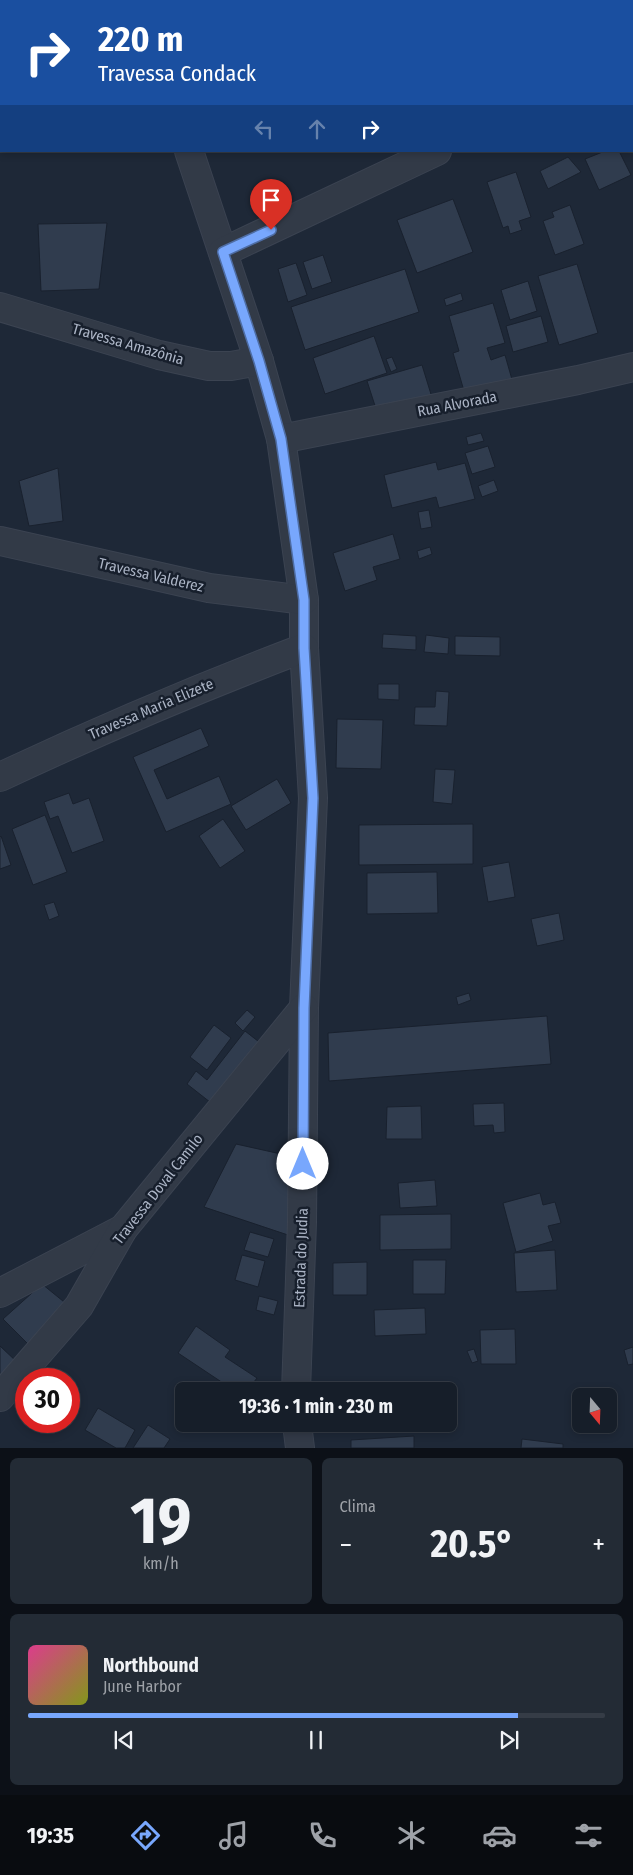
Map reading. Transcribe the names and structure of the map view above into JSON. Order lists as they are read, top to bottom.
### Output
{
  "streets": {
    "street": [
      "Travessa Amazônia",
      "Rua Alvorada",
      "Travessa Valderez",
      "Travessa Maria Elizete",
      "Travessa Doval Camilo",
      "Estrada do Judia"
    ]
  },
  "crossings": [
    ["Travessa Amazônia", "Estrada do Judia"],
    ["Rua Alvorada", "Estrada do Judia"],
    ["Travessa Valderez", "Estrada do Judia"],
    ["Travessa Maria Elizete", "Estrada do Judia"],
    ["Travessa Doval Camilo", "Estrada do Judia"]
  ],
  "north": "bottom",
  "page": {
    "turn": ["220 m", "Travessa Condack"],
    "limit": "30",
    "trip": "19:36 · 1 min · 230 m",
    "tile": [
      ["19", "km/h"],
      "Clima"
    ],
    "heat": ["−", "20.5°", "+"],
    "song": ["Northbound", "June Harbor"],
    "tabs": "19:35"
  }
}
